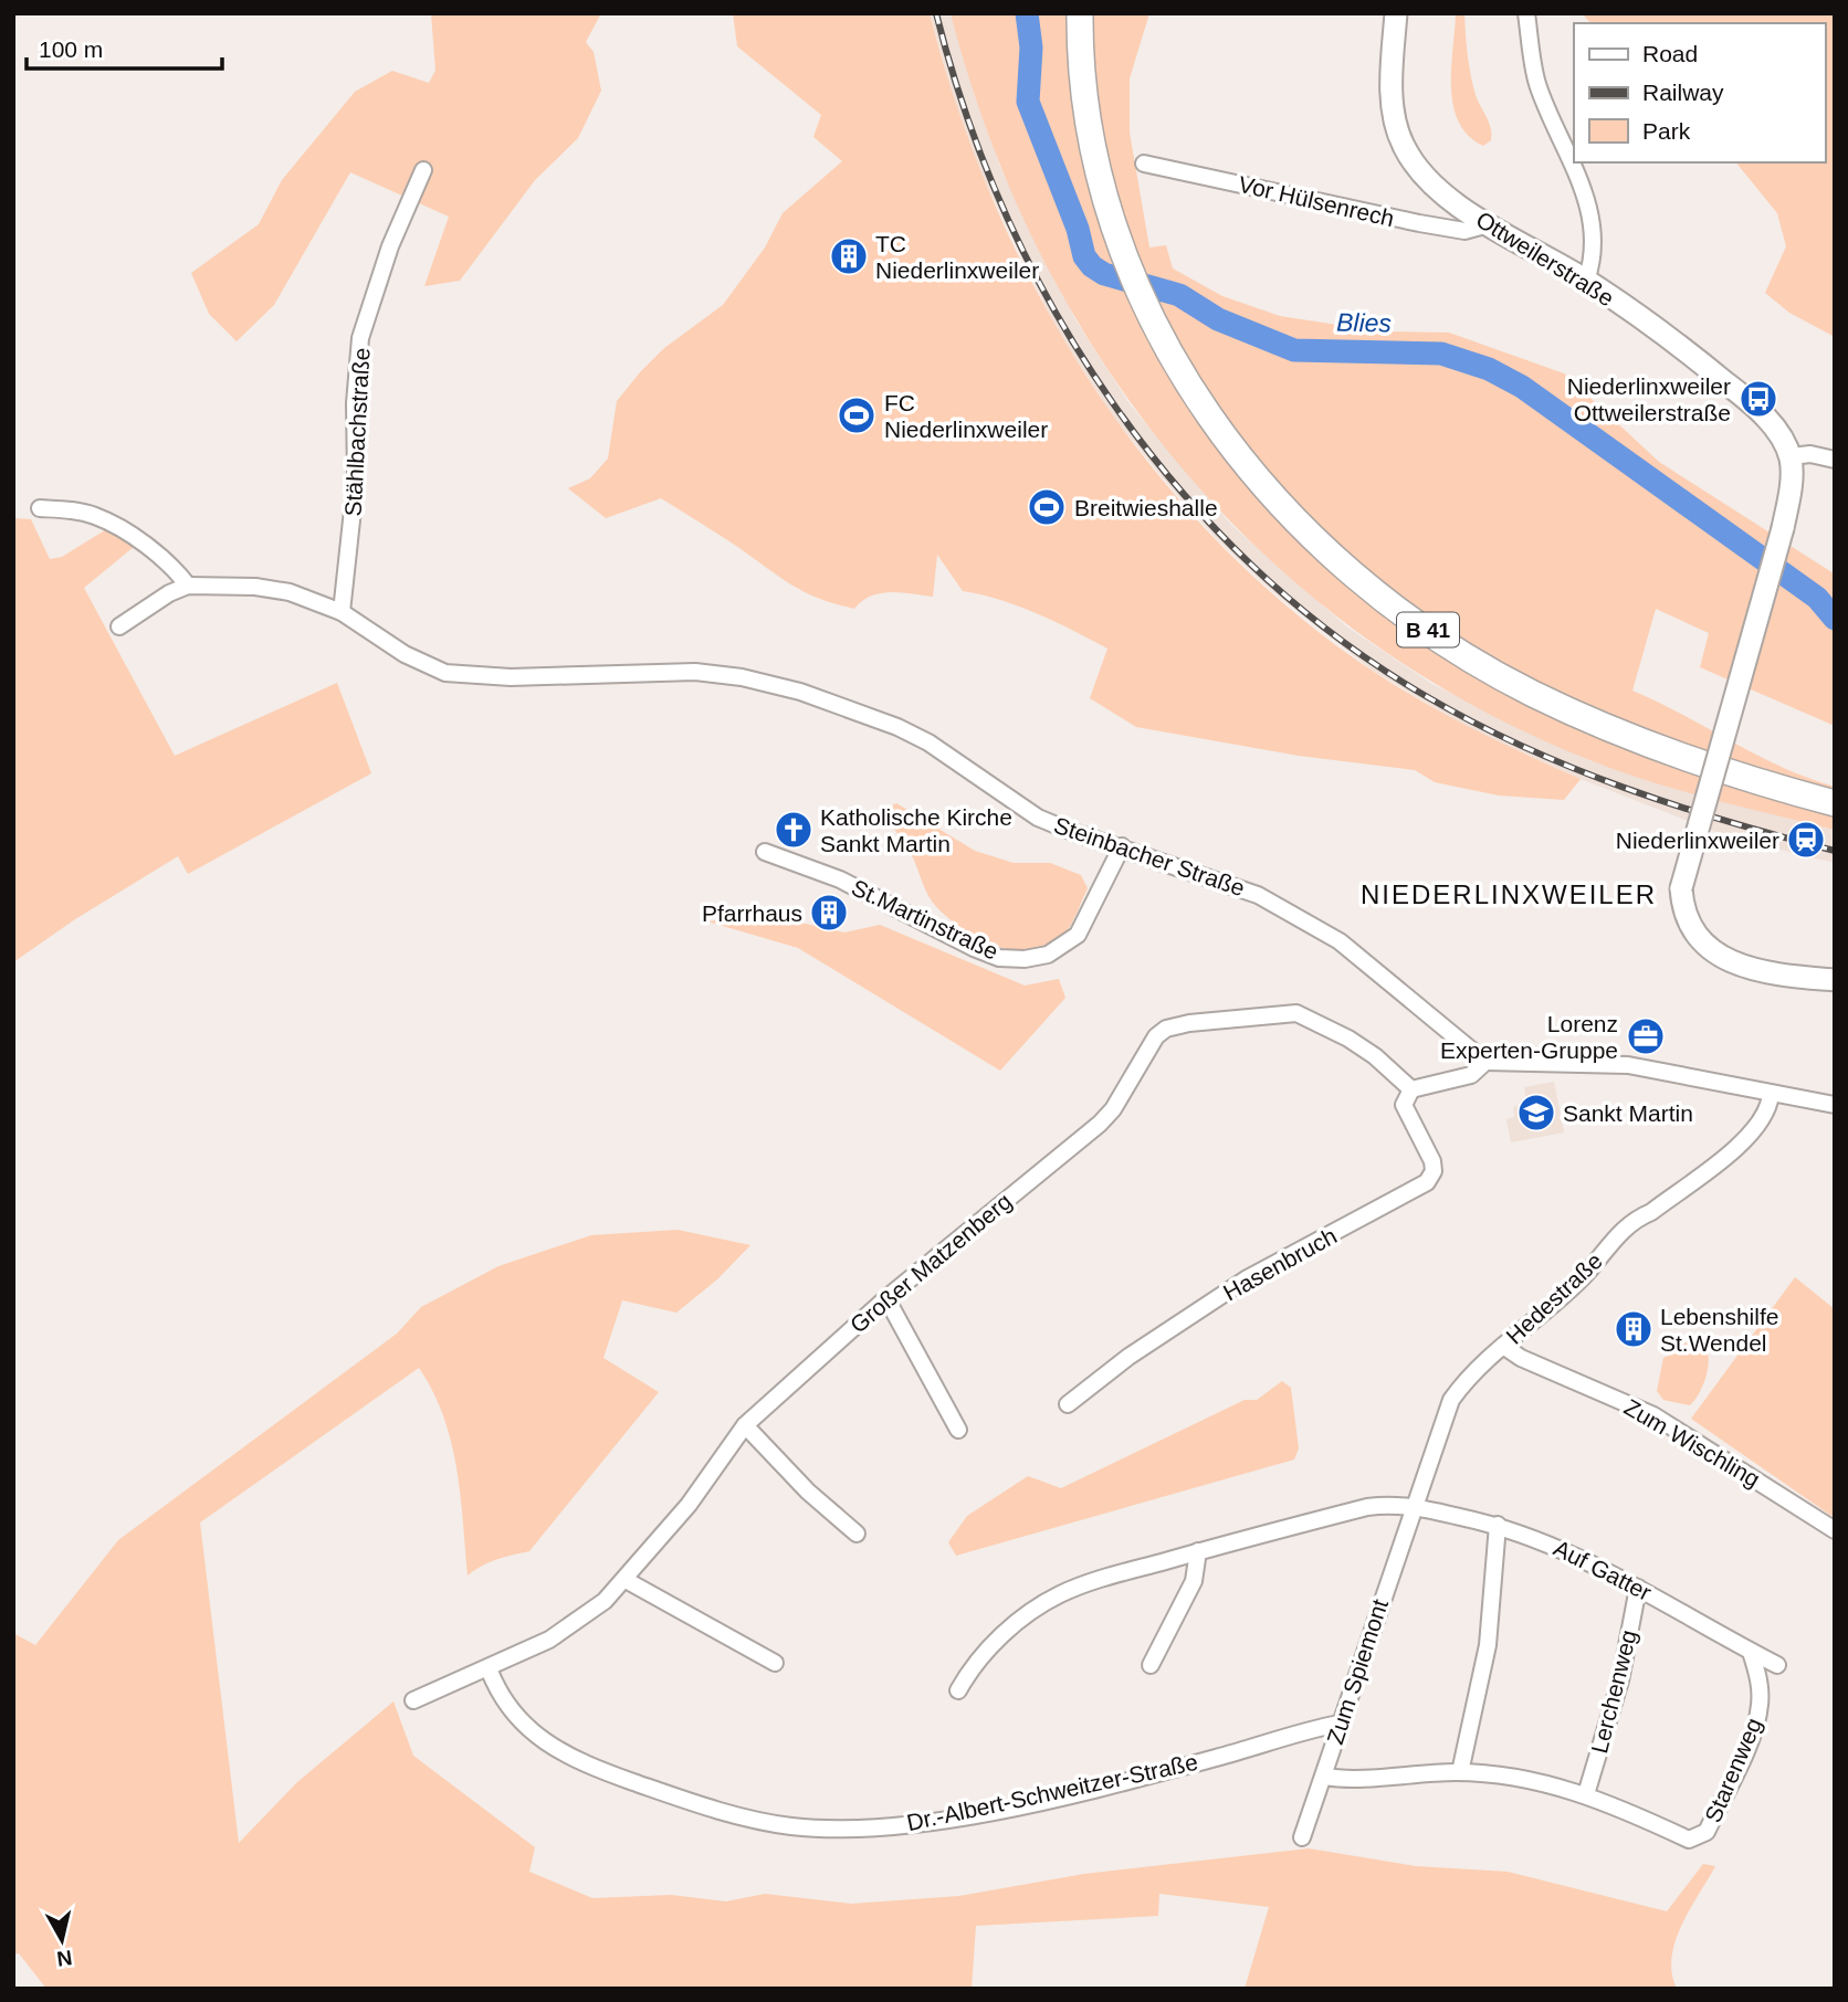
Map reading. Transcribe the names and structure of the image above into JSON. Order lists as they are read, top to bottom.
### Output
{
  "streets": {
    "highway": ["B 41"],
    "main road": ["Ottweilerstraße"],
    "street": [
      "Vor Hülsenrech",
      "Stählbachstraße",
      "Steinbacher Straße",
      "St.Martinstraße",
      "Großer Matzenberg",
      "Hasenbruch",
      "Hedestraße",
      "Zum Wischling",
      "Auf Gatter",
      "Zum Spiemont",
      "Lerchenweg",
      "Starenweg",
      "Dr.-Albert-Schweitzer-Straße"
    ]
  },
  "crossings": [
    ["Vor Hülsenrech", "Ottweilerstraße"],
    ["Stählbachstraße", "Steinbacher Straße"],
    ["Steinbacher Straße", "St.Martinstraße"],
    ["Großer Matzenberg", "Hasenbruch"],
    ["Großer Matzenberg", "Dr.-Albert-Schweitzer-Straße"],
    ["Hedestraße", "Zum Wischling"],
    ["Hedestraße", "Auf Gatter"],
    ["Hedestraße", "Zum Spiemont"],
    ["Auf Gatter", "Zum Spiemont"],
    ["Auf Gatter", "Lerchenweg"],
    ["Auf Gatter", "Starenweg"],
    ["Zum Spiemont", "Dr.-Albert-Schweitzer-Straße"],
    ["Lerchenweg", "Starenweg"]
  ],
  "districts": ["NIEDERLINXWEILER"],
  "water": ["Blies"],
  "places": {
    "building": ["TC Niederlinxweiler", "Pfarrhaus", "Lebenshilfe St.Wendel"],
    "bus stop": ["Niederlinxweiler Ottweilerstraße"],
    "sports": ["FC Niederlinxweiler", "Breitwieshalle"],
    "church": ["Katholische Kirche Sankt Martin"],
    "station": ["Niederlinxweiler"],
    "office": ["Lorenz Experten-Gruppe"],
    "school or university": ["Sankt Martin"]
  },
  "legend": ["Road", "Railway", "Park"],
  "scale_bar": "100 m",
  "north": "bottom"
}
